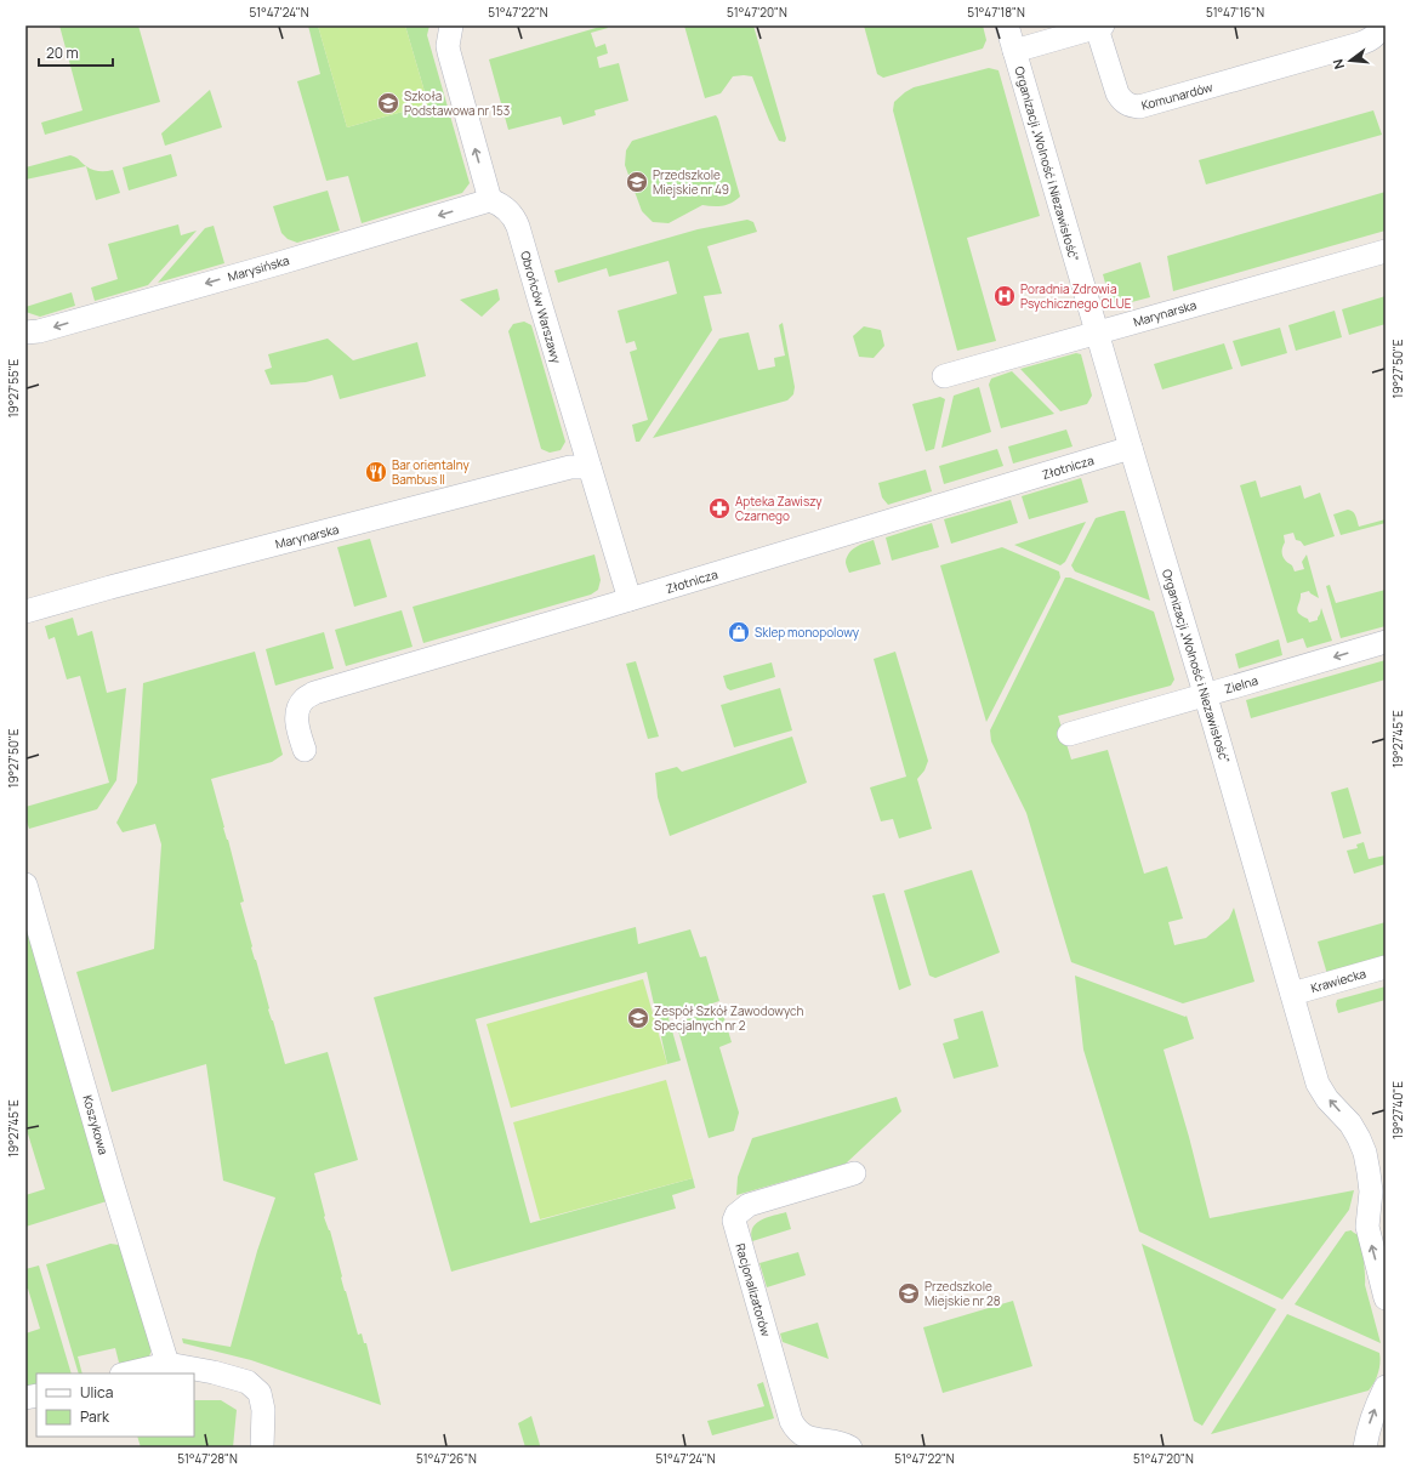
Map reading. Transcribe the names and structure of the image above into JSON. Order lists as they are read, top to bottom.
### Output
{
  "streets": {
    "street": [
      "Komunardów",
      "Organizacji „Wolność i Niezawisłość”",
      "Marysińska",
      "Obrońców Warszawy",
      "Marynarska",
      "Złotnicza",
      "Zielna",
      "Krawiecka",
      "Koszykowa",
      "Racjonalizatorów"
    ]
  },
  "crossings": [
    ["Komunardów", "Organizacji „Wolność i Niezawisłość”"],
    ["Organizacji „Wolność i Niezawisłość”", "Marynarska"],
    ["Organizacji „Wolność i Niezawisłość”", "Złotnicza"],
    ["Organizacji „Wolność i Niezawisłość”", "Zielna"],
    ["Organizacji „Wolność i Niezawisłość”", "Krawiecka"],
    ["Marysińska", "Obrońców Warszawy"],
    ["Obrońców Warszawy", "Marynarska"],
    ["Obrońców Warszawy", "Złotnicza"]
  ],
  "one_way": ["Marysińska", "Zielna"],
  "places": {
    "school or university": [
      "Szkoła Podstawowa nr 153",
      "Przedszkole Miejskie nr 49",
      "Zespół Szkół Zawodowych Specjalnych nr 2",
      "Przedszkole Miejskie nr 28"
    ],
    "hospital": ["Poradnia Zdrowia Psychicznego CLUE"],
    "restaurant": ["Bar orientalny Bambus II"],
    "pharmacy": ["Apteka Zawiszy Czarnego"],
    "shop": ["Sklep monopolowy"]
  },
  "legend": ["Ulica", "Park"],
  "scale_bar": "20 m",
  "north": "left",
  "coordinates": [
    "51°47'24\"N",
    "51°47'22\"N",
    "51°47'20\"N",
    "51°47'18\"N",
    "51°47'16\"N",
    "19°27'50\"E",
    "19°27'55\"E",
    "19°27'45\"E",
    "19°27'40\"E",
    "51°47'28\"N",
    "51°47'26\"N"
  ]
}
